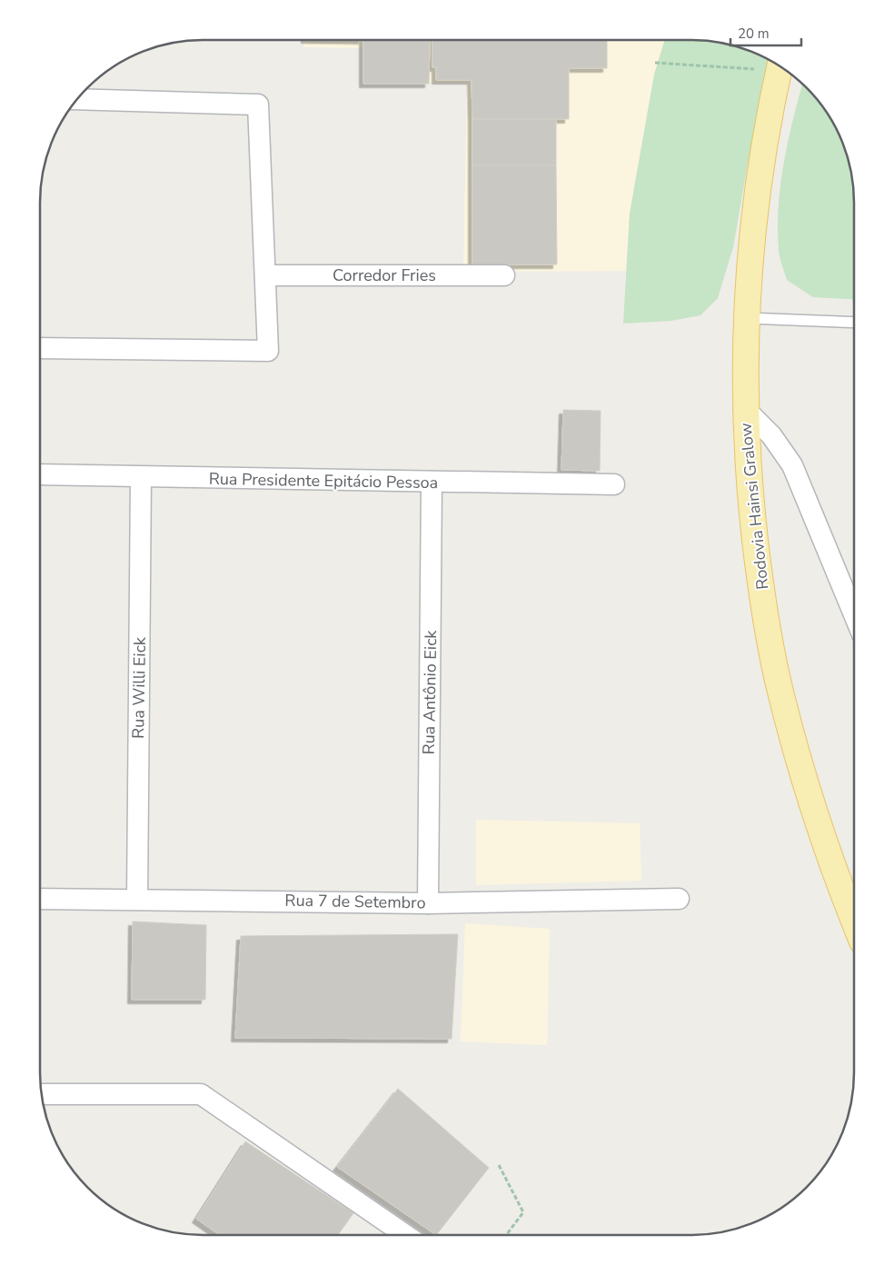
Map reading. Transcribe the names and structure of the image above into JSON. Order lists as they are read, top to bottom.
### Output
{
  "streets": {
    "main road": ["Rodovia Hainsi Gralow"],
    "street": [
      "Corredor Fries",
      "Rua Presidente Epitácio Pessoa",
      "Rua Willi Eick",
      "Rua Antônio Eick",
      "Rua 7 de Setembro"
    ]
  },
  "crossings": [
    ["Rua Presidente Epitácio Pessoa", "Rua Willi Eick"],
    ["Rua Presidente Epitácio Pessoa", "Rua Antônio Eick"],
    ["Rua Willi Eick", "Rua 7 de Setembro"],
    ["Rua Antônio Eick", "Rua 7 de Setembro"]
  ],
  "scale_bar": "20 m"
}
